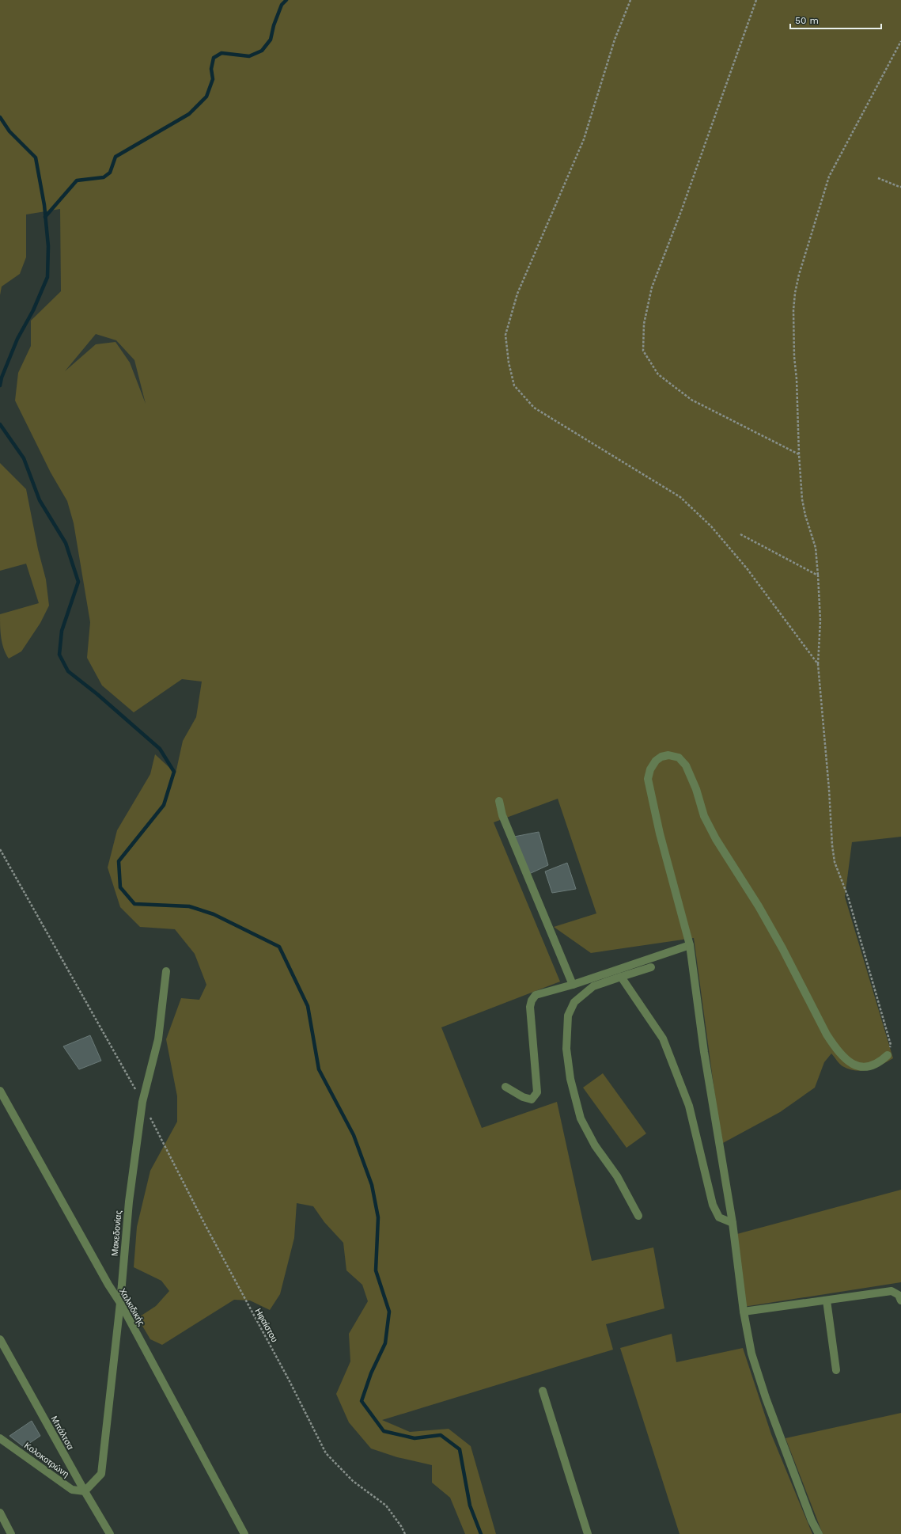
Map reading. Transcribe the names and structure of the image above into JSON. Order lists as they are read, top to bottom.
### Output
{
  "streets": {
    "street": [
      "Μακεδονίας",
      "Χαλκιδικής",
      "Μπάλτσα",
      "Κολοκοτρώνη"
    ],
    "path": ["Ηφαίστου"]
  },
  "crossings": [
    ["Μακεδονίας", "Χαλκιδικής"],
    ["Μακεδονίας", "Ηφαίστου"],
    ["Μακεδονίας", "Μπάλτσα"],
    ["Μακεδονίας", "Κολοκοτρώνη"],
    ["Μπάλτσα", "Κολοκοτρώνη"]
  ],
  "scale_bar": "50 m"
}
